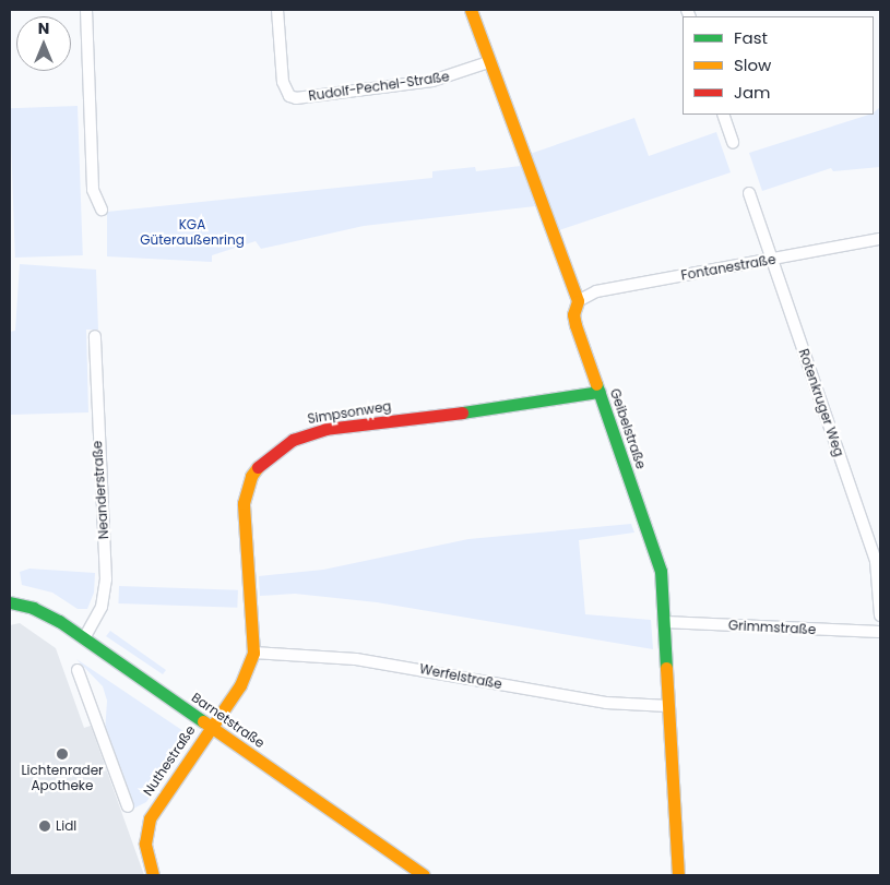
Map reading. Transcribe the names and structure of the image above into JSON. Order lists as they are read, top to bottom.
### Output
{
  "streets": {
    "street": [
      "Rudolf-Pechel-Straße",
      "Fontanestraße",
      "Rotenkruger Weg",
      "Simpsonweg",
      "Geibelstraße",
      "Neanderstraße",
      "Grimmstraße",
      "Werfelstraße",
      "Barnetstraße",
      "Nuthestraße"
    ]
  },
  "crossings": [
    ["Rudolf-Pechel-Straße", "Geibelstraße"],
    ["Fontanestraße", "Rotenkruger Weg"],
    ["Fontanestraße", "Geibelstraße"],
    ["Simpsonweg", "Geibelstraße"],
    ["Simpsonweg", "Werfelstraße"],
    ["Simpsonweg", "Barnetstraße"],
    ["Simpsonweg", "Nuthestraße"],
    ["Geibelstraße", "Grimmstraße"],
    ["Geibelstraße", "Werfelstraße"],
    ["Neanderstraße", "Barnetstraße"],
    ["Barnetstraße", "Nuthestraße"]
  ],
  "parks": ["KGA Güteraußenring"],
  "places": ["Lichtenrader Apotheke", "Lidl"],
  "legend": ["Fast", "Slow", "Jam"],
  "north": "top"
}
